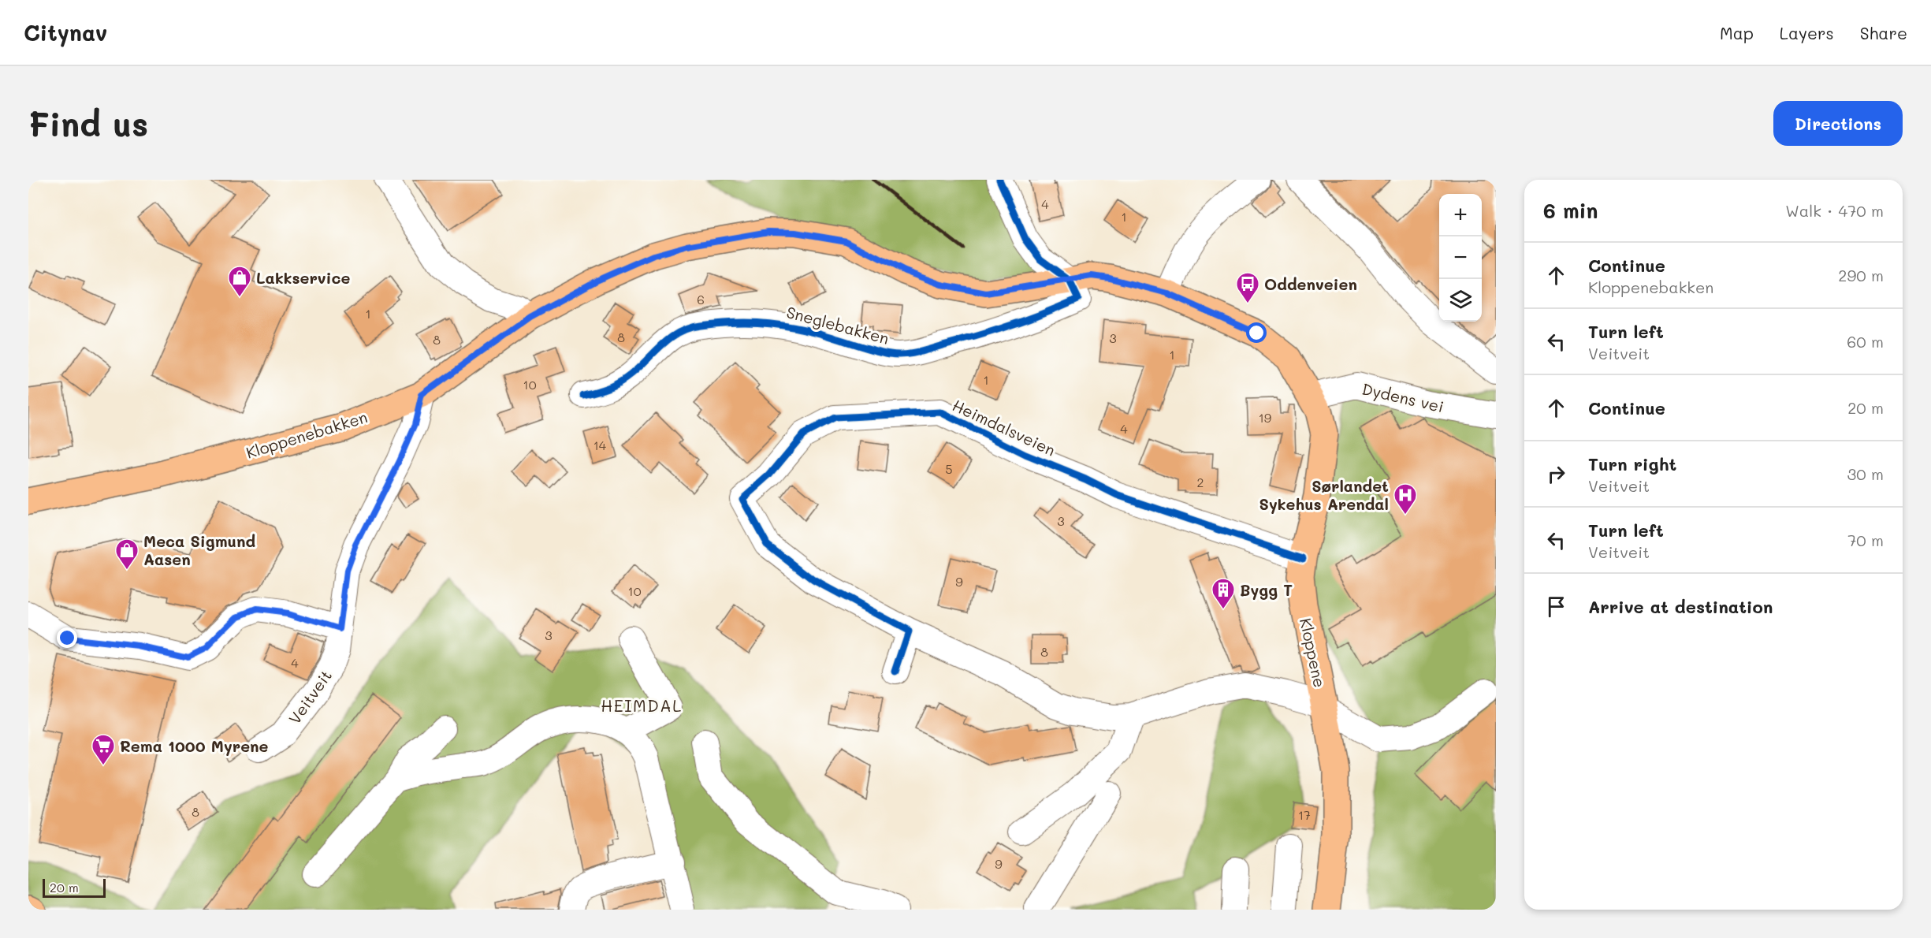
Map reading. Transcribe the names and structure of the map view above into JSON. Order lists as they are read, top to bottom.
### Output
{
  "streets": {
    "main road": ["Kloppenebakken", "Kloppene"],
    "street": [
      "Sneglebakken",
      "Dydens vei",
      "Heimdalsveien",
      "Veitveit"
    ]
  },
  "crossings": [
    ["Sneglebakken", "Kloppenebakken"],
    ["Dydens vei", "Kloppenebakken"],
    ["Dydens vei", "Kloppene"],
    ["Heimdalsveien", "Kloppene"],
    ["Kloppenebakken", "Kloppene"],
    ["Kloppenebakken", "Veitveit"]
  ],
  "districts": ["HEIMDAL"],
  "places": {
    "shop": ["Lakkservice", "Meca Sigmund Aasen"],
    "bus stop": ["Oddenveien"],
    "hospital": ["Sørlandet Sykehus Arendal"],
    "building": ["Bygg T"],
    "supermarket": ["Rema 1000 Myrene"]
  },
  "house_numbers": [
    "4",
    "1",
    "6",
    "1",
    "8",
    "3",
    "8",
    "1",
    "1",
    "10",
    "19",
    "4",
    "14",
    "5",
    "2",
    "3",
    "9",
    "10",
    "3",
    "8",
    "4",
    "8",
    "17",
    "9"
  ],
  "scale_bar": "20 m",
  "page": {
    "header": "Citynav",
    "nav": ["Map", "Layers", "Share"],
    "buttons": "Directions",
    "title": "Find us",
    "heading": ["6 min", "Walk · 470 m"],
    "map_buttons": ["+", "−"],
    "list": [
      ["Continue", "Kloppenebakken", "290 m"],
      ["Turn left", "Veitveit", "60 m"],
      ["Continue", "20 m"],
      ["Turn right", "Veitveit", "30 m"],
      ["Turn left", "Veitveit", "70 m"],
      "Arrive at destination"
    ],
    "scale": "20 m"
  }
}
